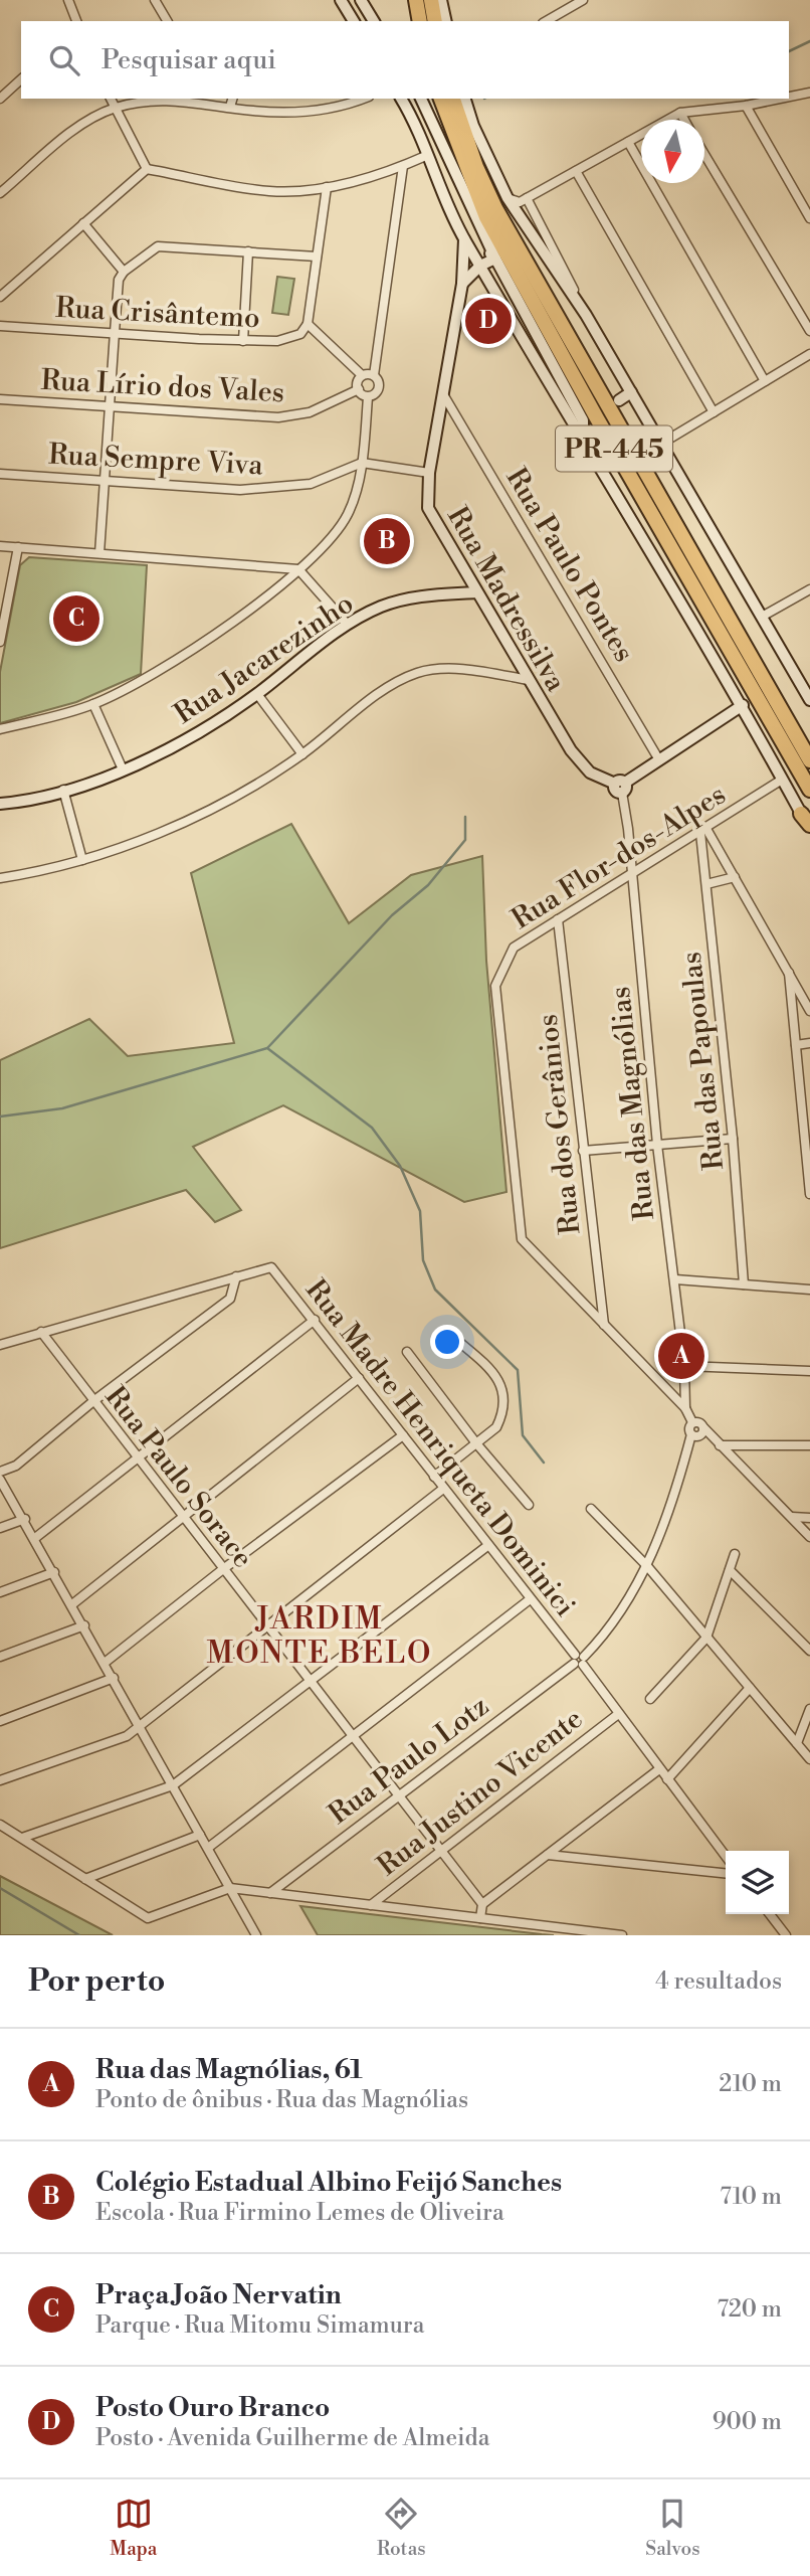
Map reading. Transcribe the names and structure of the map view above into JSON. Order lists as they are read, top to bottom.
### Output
{
  "streets": {
    "highway": ["PR-445"],
    "street": [
      "Rua Crisântemo",
      "Rua Lírio dos Vales",
      "Rua Sempre Viva",
      "Rua Paulo Pontes",
      "Rua Madressilva",
      "Rua Jacarezinho",
      "Rua Flor-dos-Alpes",
      "Rua das Papoulas",
      "Rua das Magnólias",
      "Rua dos Gerânios",
      "Rua Madre Henriqueta Dominici",
      "Rua Paulo Sorace",
      "Rua Paulo Lotz",
      "Rua Justino Vicente"
    ]
  },
  "crossings": [
    ["Rua Paulo Pontes", "Rua Madressilva"],
    ["Rua Madressilva", "Rua Jacarezinho"],
    ["Rua Madressilva", "Rua das Magnólias"],
    ["Rua Flor-dos-Alpes", "Rua das Papoulas"],
    ["Rua Flor-dos-Alpes", "Rua das Magnólias"],
    ["Rua Flor-dos-Alpes", "Rua dos Gerânios"],
    ["Rua Flor-dos-Alpes", "Rua Paulo Lotz"],
    ["Rua Madre Henriqueta Dominici", "Rua Paulo Lotz"],
    ["Rua Madre Henriqueta Dominici", "Rua Justino Vicente"],
    ["Rua Paulo Sorace", "Rua Paulo Lotz"],
    ["Rua Paulo Sorace", "Rua Justino Vicente"]
  ],
  "districts": ["JARDIM MONTE BELO"],
  "north": "bottom",
  "page": {
    "search": "Pesquisar aqui",
    "pins": [
      "D",
      "B",
      "C",
      "A"
    ],
    "heading": ["Por perto", "4 resultados"],
    "list": [
      {
        "mark": "A",
        "name": "Rua das Magnólias, 61",
        "note": "Ponto de ônibus · Rua das Magnólias",
        "value": "210 m"
      },
      {
        "mark": "B",
        "name": "Colégio Estadual Albino Feijó Sanches",
        "note": "Escola · Rua Firmino Lemes de Oliveira",
        "value": "710 m"
      },
      {
        "mark": "C",
        "name": "Praça João Nervatin",
        "note": "Parque · Rua Mitomu Simamura",
        "value": "720 m"
      },
      {
        "mark": "D",
        "name": "Posto Ouro Branco",
        "note": "Posto · Avenida Guilherme de Almeida",
        "value": "900 m"
      }
    ],
    "nav": ["Mapa", "Rotas", "Salvos"]
  }
}
